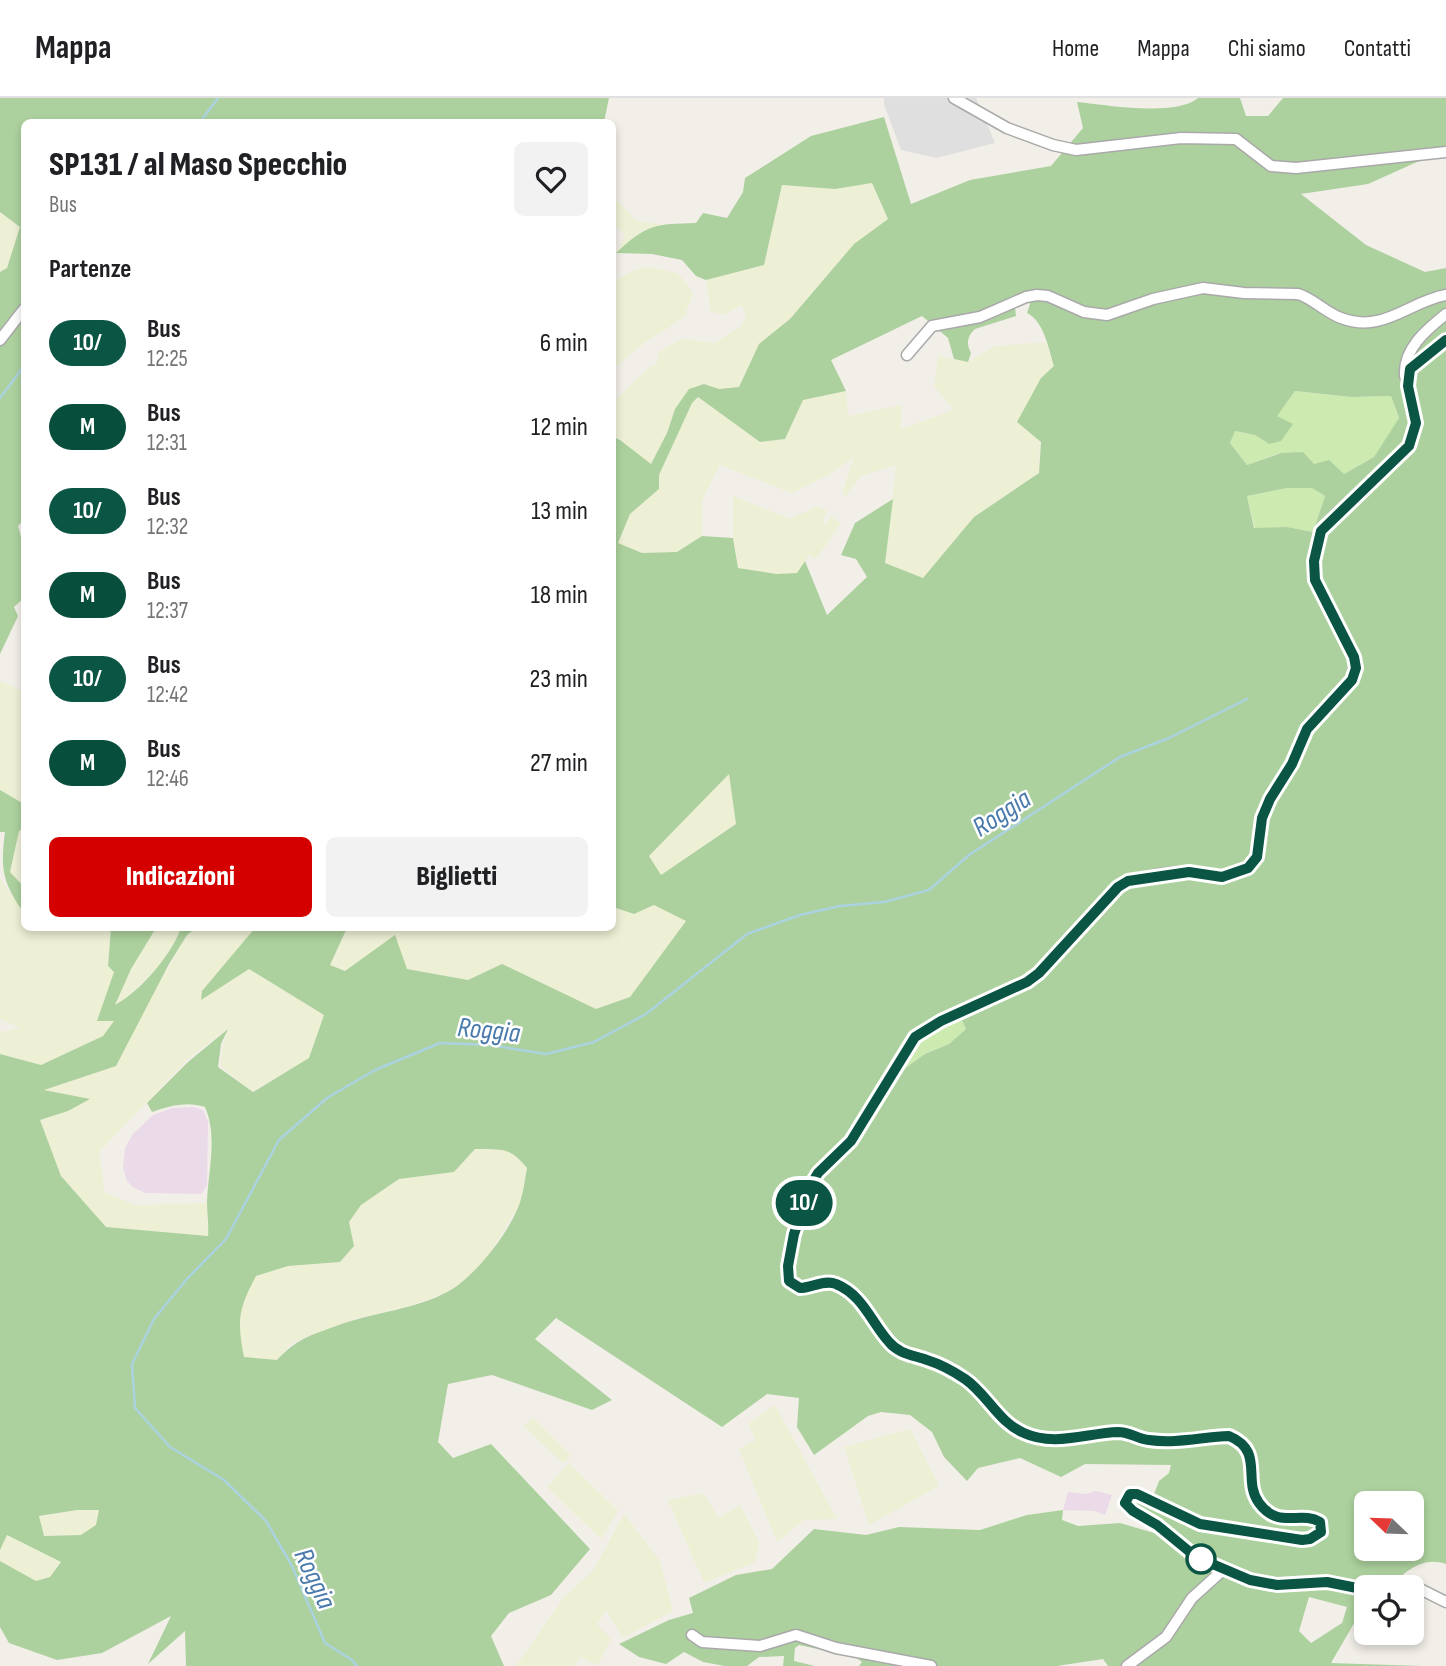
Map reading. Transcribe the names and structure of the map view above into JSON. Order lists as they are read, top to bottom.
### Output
{
  "water": ["Roggia"],
  "lines": ["bus line 10/"],
  "north": "top left",
  "page": {
    "header": "Mappa",
    "nav": [
      "Home",
      "Mappa",
      "Chi siamo",
      "Contatti"
    ],
    "on_map": "10/",
    "heading": [
      ["SP131 / al Maso Specchio", "Bus"],
      "Partenze"
    ],
    "list": [
      {
        "mark": "10/",
        "name": "Bus",
        "note": "12:25",
        "value": "6 min"
      },
      {
        "mark": "M",
        "name": "Bus",
        "note": "12:31",
        "value": "12 min"
      },
      {
        "mark": "10/",
        "name": "Bus",
        "note": "12:32",
        "value": "13 min"
      },
      {
        "mark": "M",
        "name": "Bus",
        "note": "12:37",
        "value": "18 min"
      },
      {
        "mark": "10/",
        "name": "Bus",
        "note": "12:42",
        "value": "23 min"
      },
      {
        "mark": "M",
        "name": "Bus",
        "note": "12:46",
        "value": "27 min"
      }
    ],
    "buttons": ["Indicazioni", "Biglietti"]
  }
}
